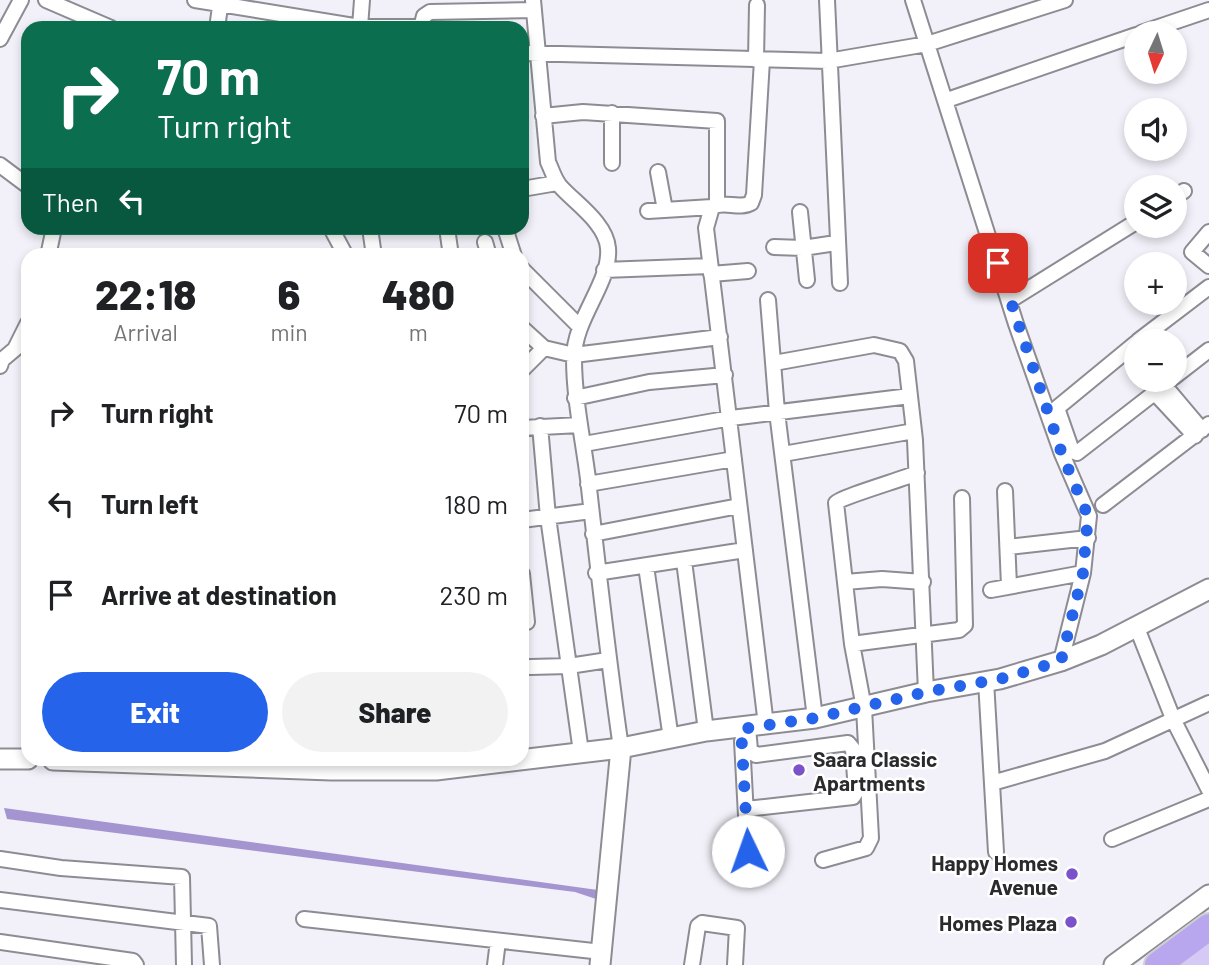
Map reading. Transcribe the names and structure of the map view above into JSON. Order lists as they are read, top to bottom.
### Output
{
  "places": ["Saara Classic Apartments", "Happy Homes Avenue", "Homes Plaza"],
  "north": "bottom",
  "page": {
    "map_buttons": ["+", "−"],
    "turn": ["70 m", "Turn right"],
    "then": "Then",
    "eta": [
      "22:18",
      "Arrival",
      "6",
      "min",
      "480",
      "m"
    ],
    "list": [
      {
        "name": "Turn right",
        "value": "70 m"
      },
      {
        "name": "Turn left",
        "value": "180 m"
      },
      {
        "name": "Arrive at destination",
        "value": "230 m"
      }
    ],
    "buttons": ["Exit", "Share"]
  }
}
